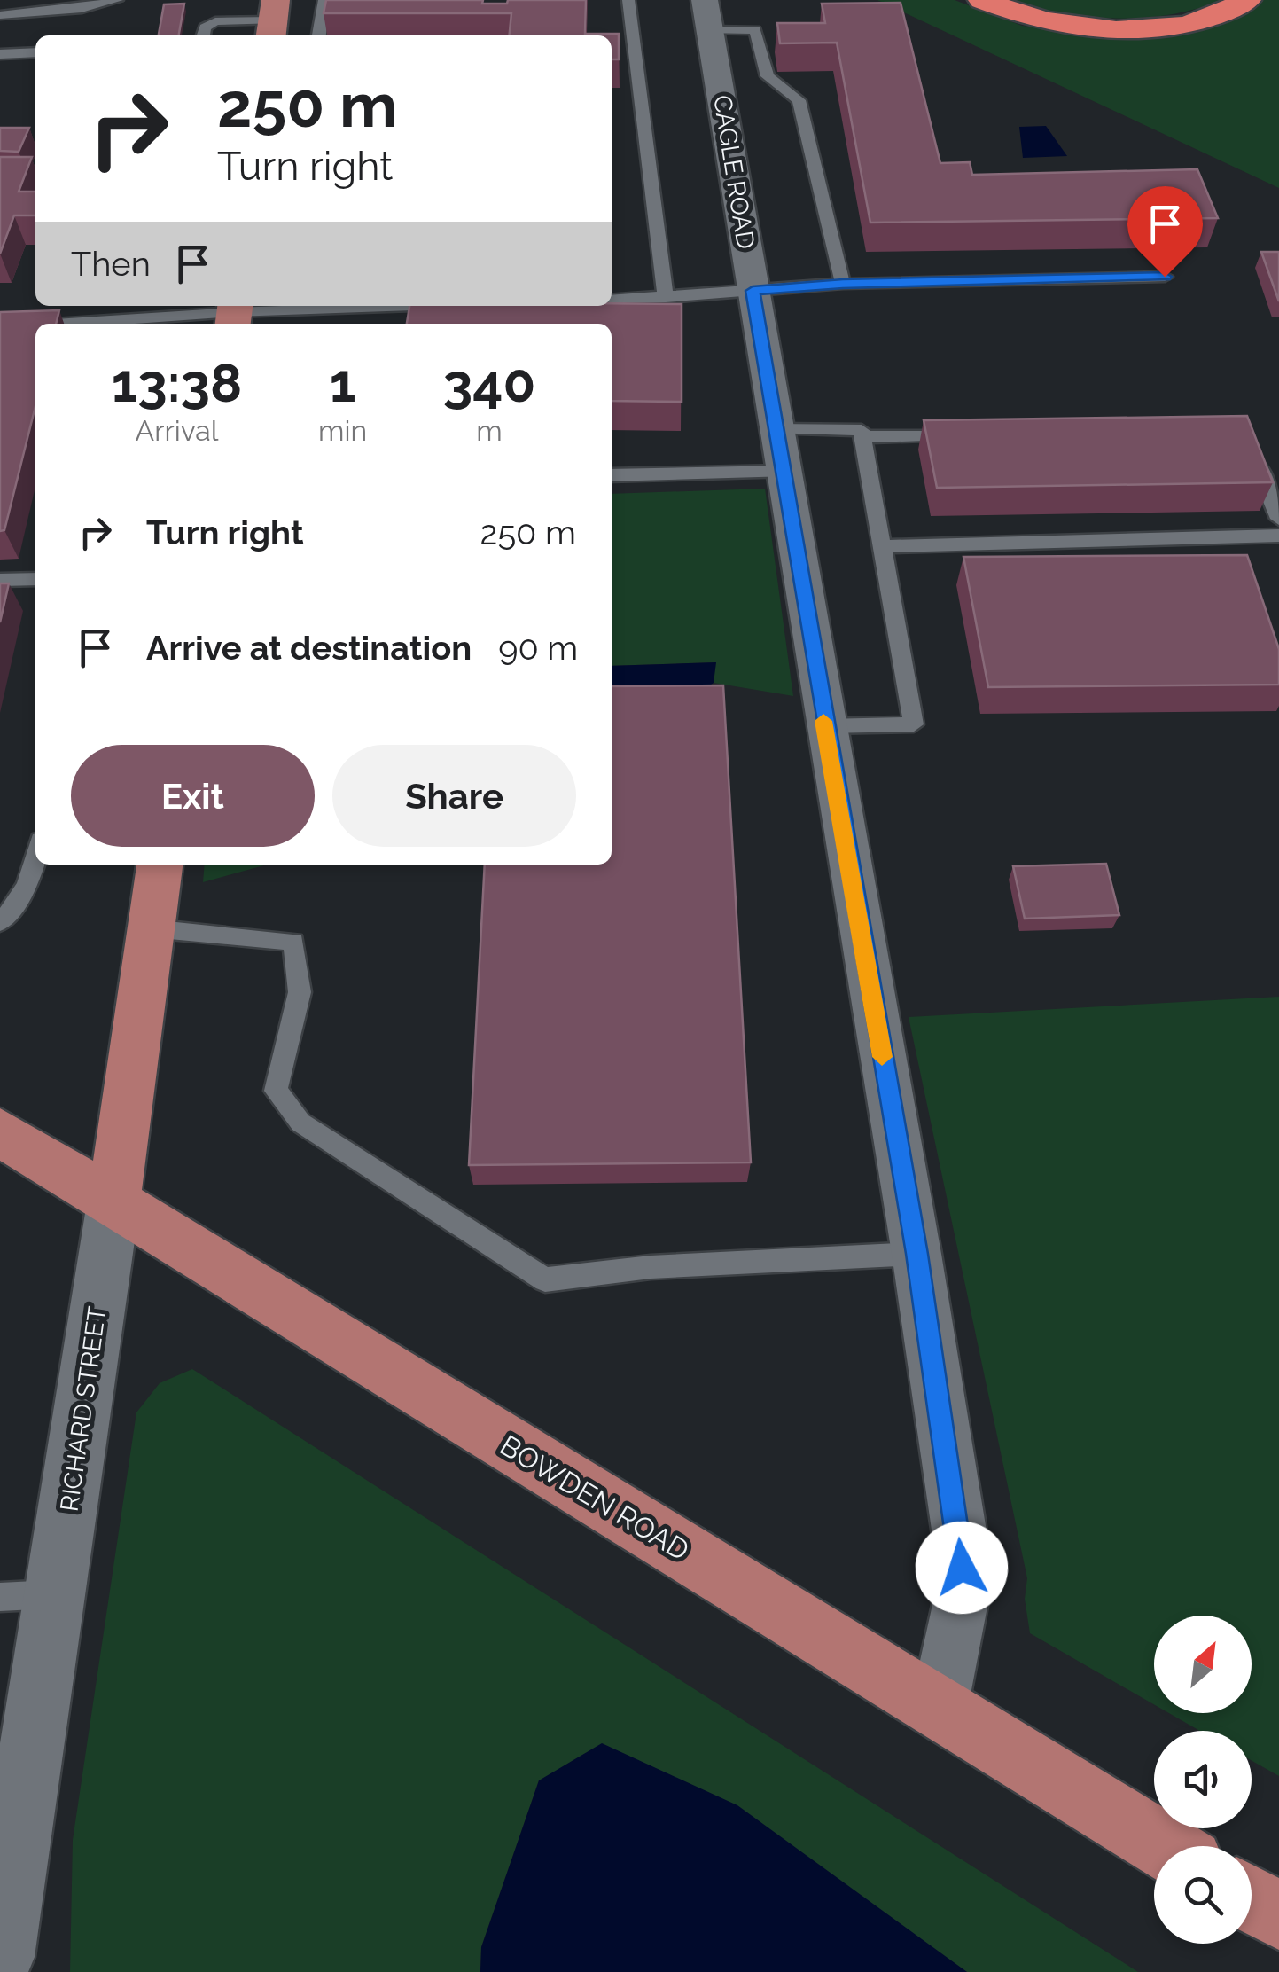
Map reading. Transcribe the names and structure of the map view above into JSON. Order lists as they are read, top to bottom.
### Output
{
  "streets": {
    "main road": ["RICHARD STREET", "BOWDEN ROAD"],
    "street": ["CAGLE ROAD"]
  },
  "crossings": [
    ["CAGLE ROAD", "BOWDEN ROAD"],
    ["RICHARD STREET", "BOWDEN ROAD"]
  ],
  "north": "top right",
  "page": {
    "turn": ["250 m", "Turn right"],
    "then": "Then",
    "eta": [
      "13:38",
      "Arrival",
      "1",
      "min",
      "340",
      "m"
    ],
    "list": [
      {
        "name": "Turn right",
        "value": "250 m"
      },
      {
        "name": "Arrive at destination",
        "value": "90 m"
      }
    ],
    "buttons": ["Exit", "Share"]
  }
}
